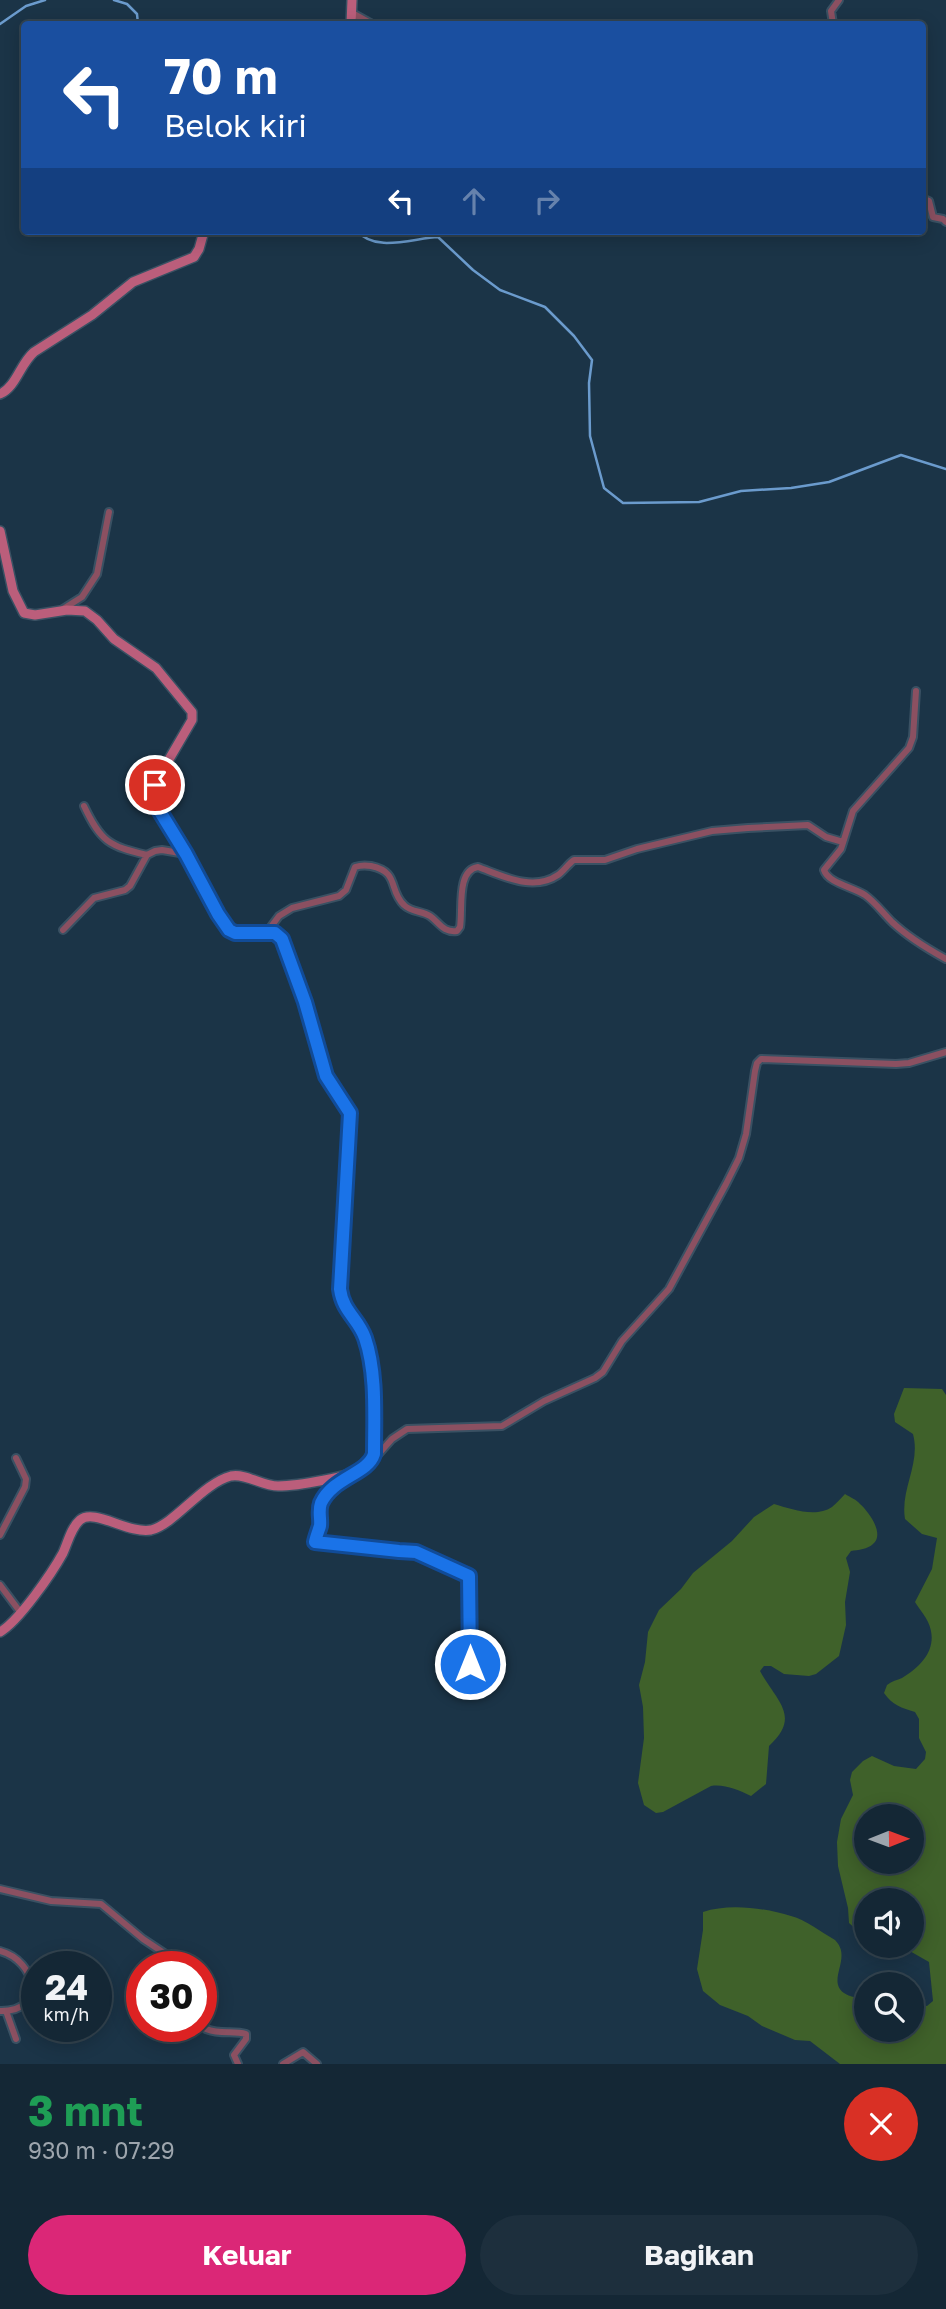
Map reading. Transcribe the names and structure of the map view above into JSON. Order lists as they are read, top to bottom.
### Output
{
  "north": "right",
  "page": {
    "turn": ["70 m", "Belok kiri"],
    "speed": "24 km/h",
    "limit": "30",
    "heading": ["3 mnt", "930 m · 07:29"],
    "buttons": ["Keluar", "Bagikan"]
  }
}
